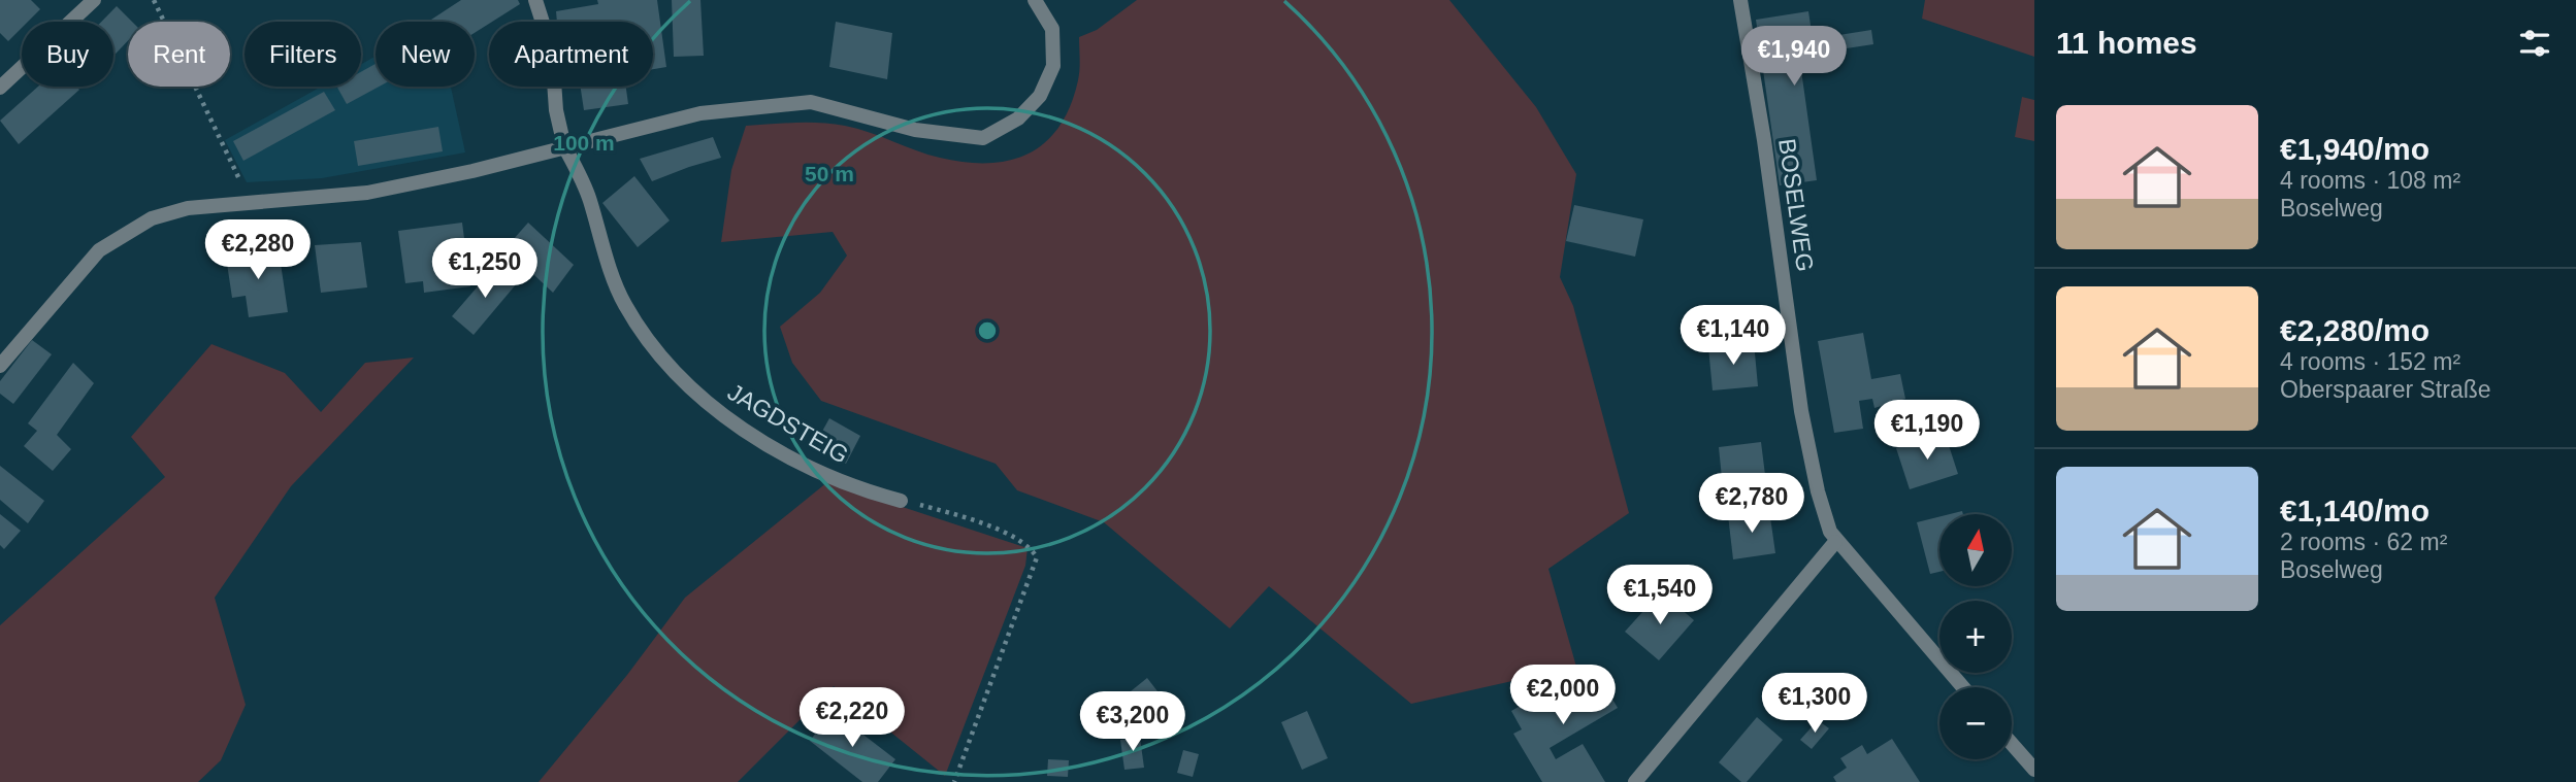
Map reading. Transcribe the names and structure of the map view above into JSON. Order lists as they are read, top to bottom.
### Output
{
  "streets": {
    "street": ["BOSELWEG", "JAGDSTEIG"]
  },
  "north": "top",
  "page": {
    "heading": "11 homes",
    "chip": [
      "Buy",
      "Rent",
      "Filters",
      "New",
      "Apartment"
    ],
    "price": [
      "€1,940",
      "€2,280",
      "€1,250",
      "€1,140",
      "€1,190",
      "€2,780",
      "€1,540",
      "€2,000",
      "€1,300",
      "€2,220",
      "€3,200"
    ],
    "list": [
      {
        "name": "€1,940/mo",
        "note": "4 rooms · 108 m² · Boselweg"
      },
      {
        "name": "€2,280/mo",
        "note": "4 rooms · 152 m² · Oberspaarer Straße"
      },
      {
        "name": "€1,140/mo",
        "note": "2 rooms · 62 m² · Boselweg"
      }
    ],
    "map_buttons": ["+", "−"]
  },
  "rings": ["100 m", "50 m"]
}
